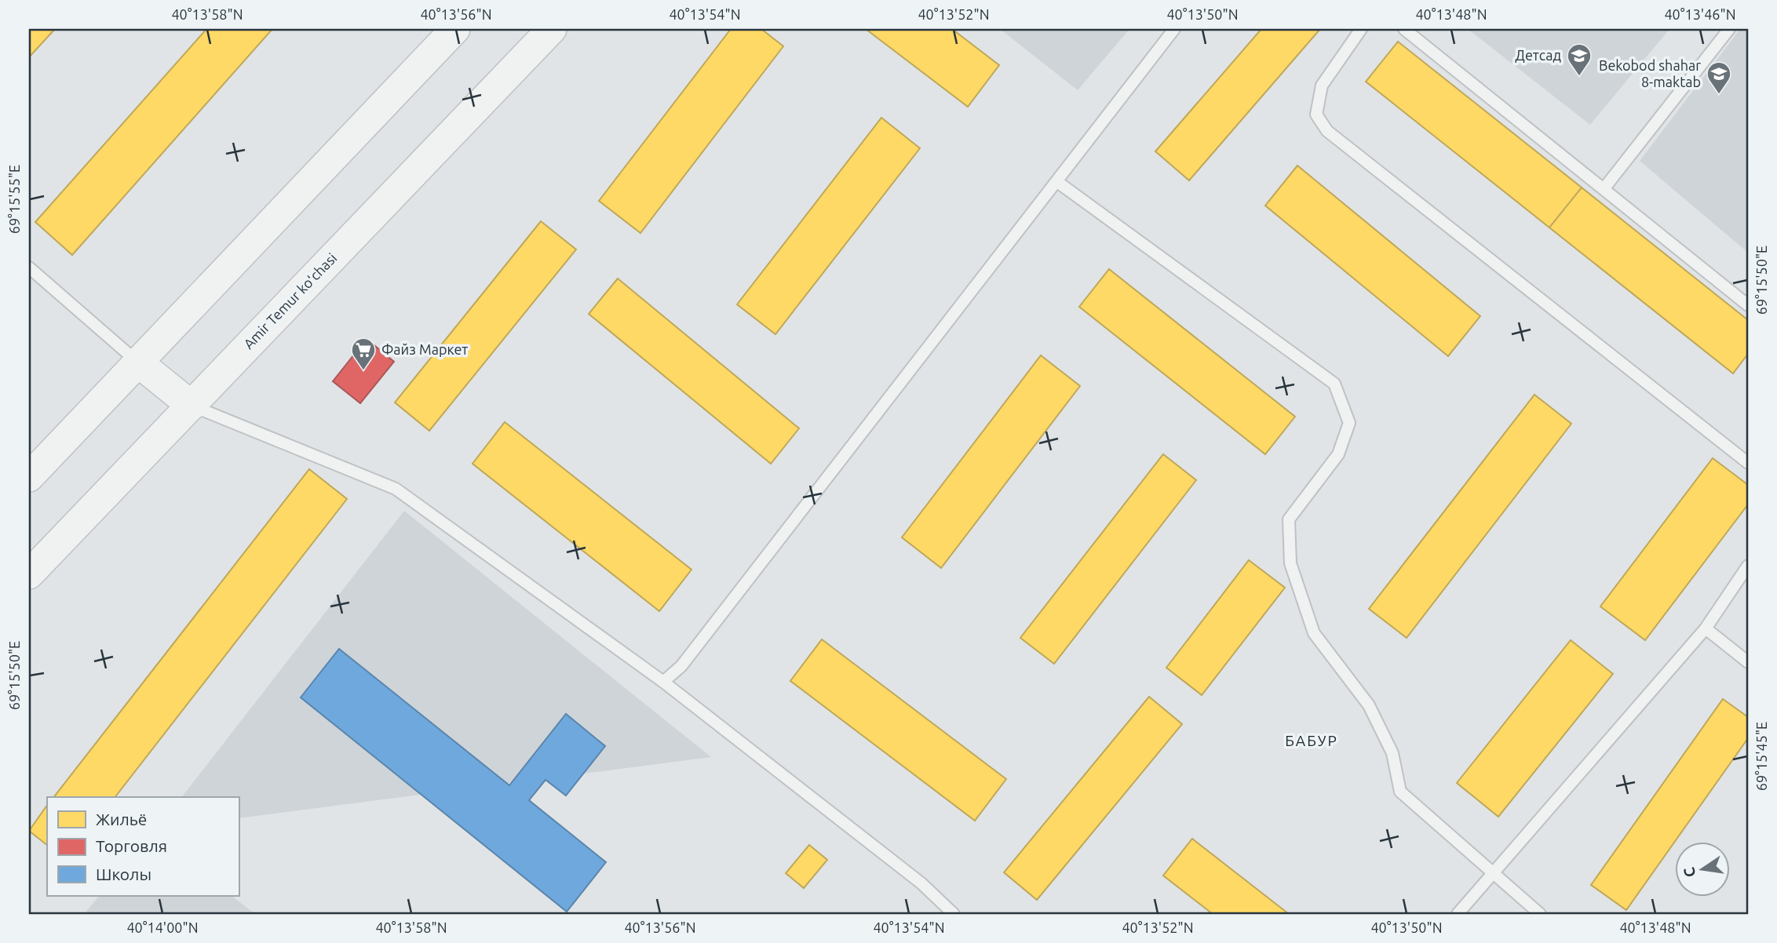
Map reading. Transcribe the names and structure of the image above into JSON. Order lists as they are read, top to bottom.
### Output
{
  "streets": {
    "street": ["Amir Temur koʻchasi"]
  },
  "districts": ["БАБУР"],
  "places": {
    "school or university": ["Детсад", "Bekobod shahar 8-maktab"],
    "supermarket": ["Файз Маркет"]
  },
  "legend": ["Жильё", "Торговля", "Школы"],
  "north": "left",
  "coordinates": [
    "40°13'58\"N",
    "40°13'56\"N",
    "40°13'54\"N",
    "40°13'52\"N",
    "40°13'50\"N",
    "40°13'48\"N",
    "40°13'46\"N",
    "69°15'55\"E",
    "69°15'50\"E",
    "69°15'45\"E",
    "40°14'00\"N"
  ]
}
